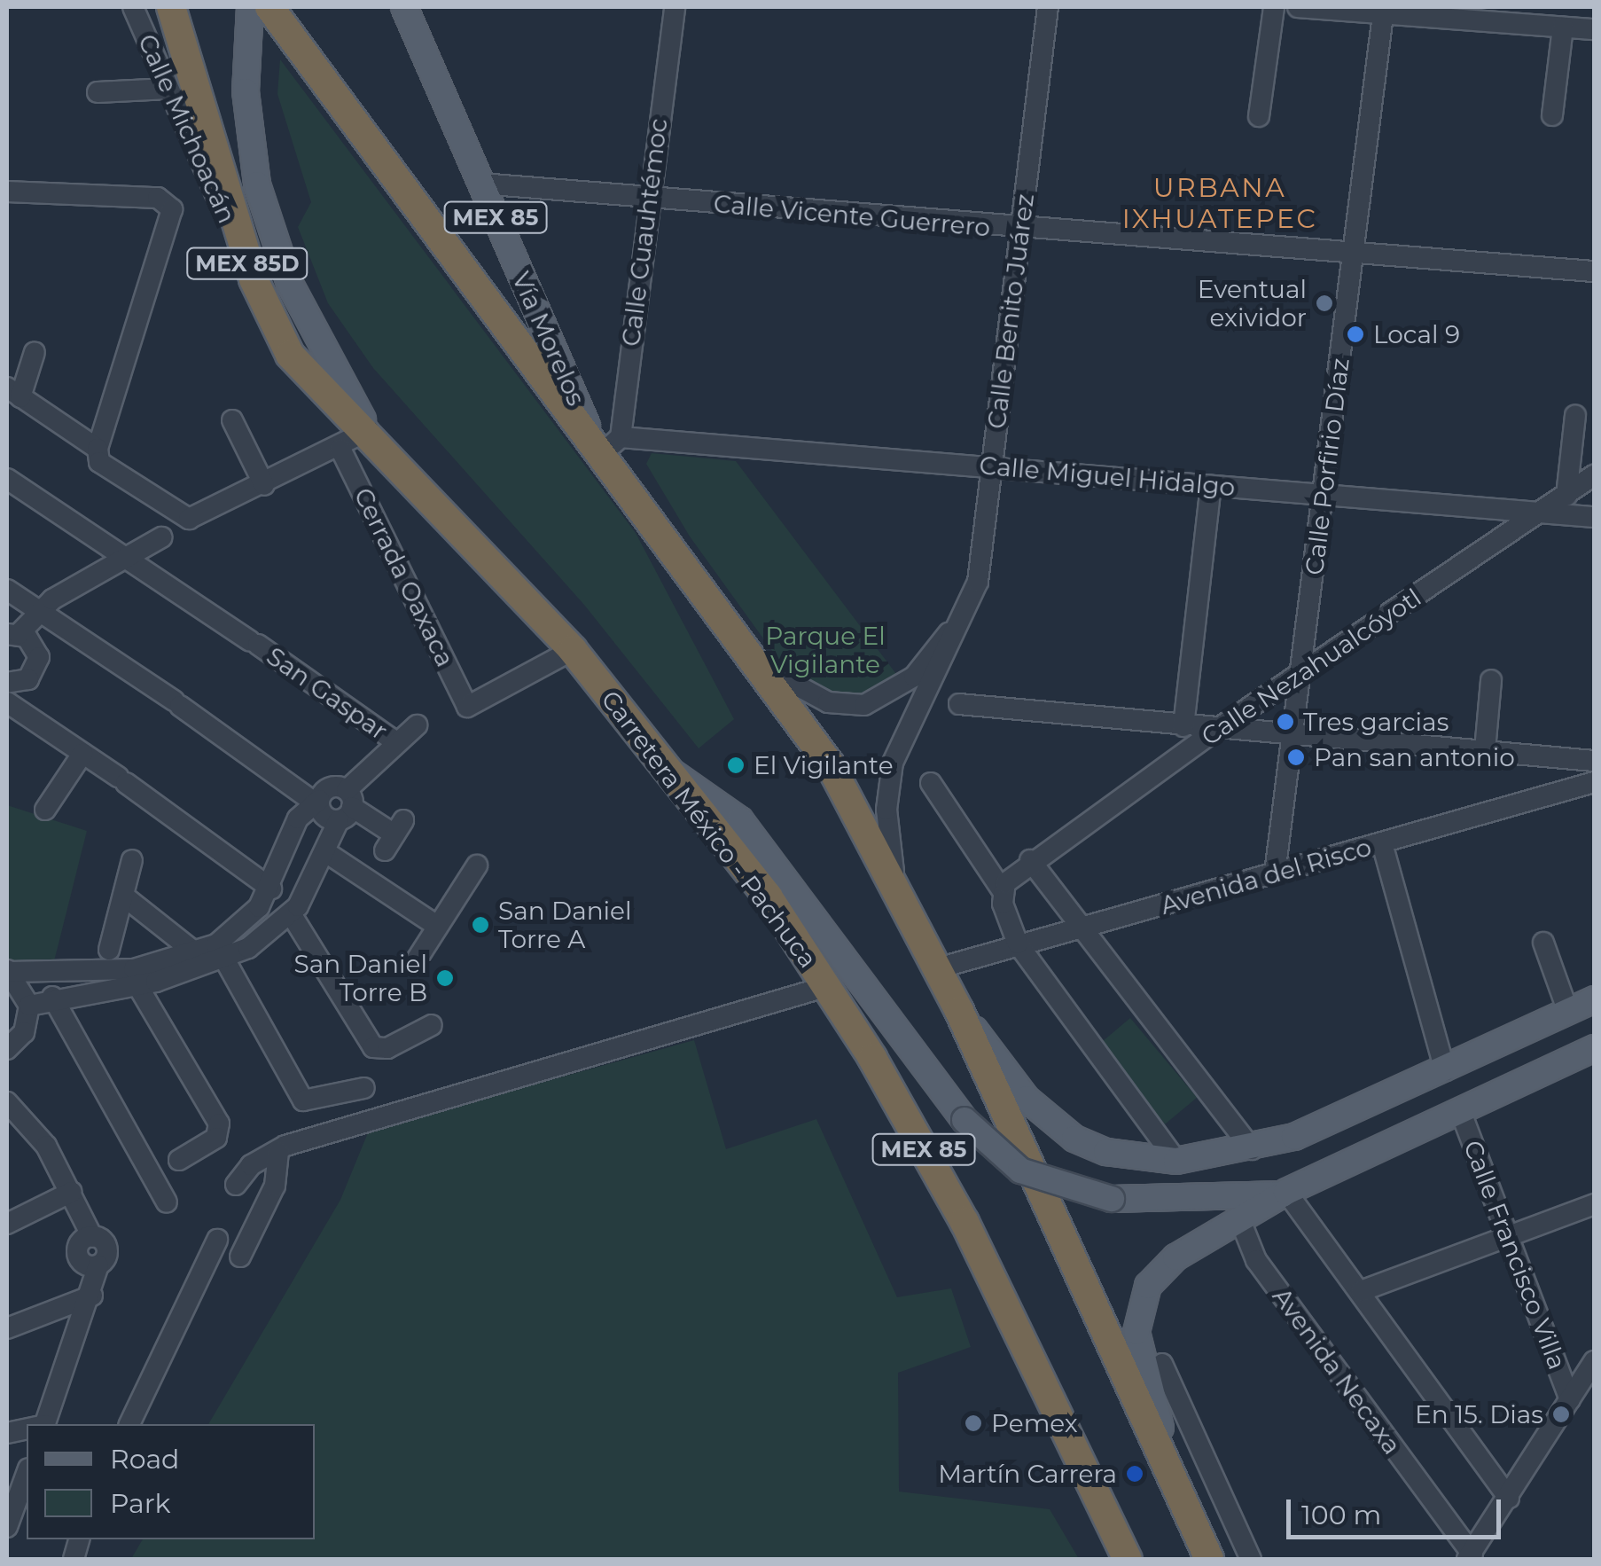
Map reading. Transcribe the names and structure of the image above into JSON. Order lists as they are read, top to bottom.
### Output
{
  "streets": {
    "highway": ["MEX 85", "MEX 85D", "Carretera México - Pachuca"],
    "main road": ["Vía Morelos"],
    "street": [
      "Calle Michoacán",
      "Calle Vicente Guerrero",
      "Calle Cuauhtémoc",
      "Calle Benito Juárez",
      "Calle Porfirio Díaz",
      "Calle Miguel Hidalgo",
      "Cerrada Oaxaca",
      "Calle Nezahualcóyotl",
      "San Gaspar",
      "Avenida del Risco",
      "Calle Francisco Villa",
      "Avenida Necaxa"
    ]
  },
  "crossings": [
    ["Calle Michoacán", "MEX 85D"],
    ["Calle Vicente Guerrero", "Calle Cuauhtémoc"],
    ["Calle Vicente Guerrero", "Calle Benito Juárez"],
    ["Calle Vicente Guerrero", "Vía Morelos"],
    ["Calle Vicente Guerrero", "Calle Porfirio Díaz"],
    ["MEX 85", "Calle Cuauhtémoc"],
    ["MEX 85", "MEX 85D"],
    ["MEX 85", "Calle Benito Juárez"],
    ["MEX 85", "Vía Morelos"],
    ["MEX 85", "Calle Miguel Hidalgo"],
    ["MEX 85", "Carretera México - Pachuca"],
    ["MEX 85", "Avenida del Risco"],
    ["Calle Cuauhtémoc", "Vía Morelos"],
    ["Calle Cuauhtémoc", "Calle Miguel Hidalgo"],
    ["MEX 85D", "Carretera México - Pachuca"],
    ["Calle Benito Juárez", "Calle Miguel Hidalgo"],
    ["Vía Morelos", "Calle Miguel Hidalgo"],
    ["Calle Porfirio Díaz", "Calle Miguel Hidalgo"],
    ["Calle Porfirio Díaz", "Calle Nezahualcóyotl"],
    ["Calle Porfirio Díaz", "Avenida del Risco"],
    ["Calle Miguel Hidalgo", "Calle Nezahualcóyotl"],
    ["Cerrada Oaxaca", "Carretera México - Pachuca"]
  ],
  "districts": ["URBANA IXHUATEPEC"],
  "parks": ["Parque El Vigilante"],
  "places": [
    "Eventual exividor",
    "Local 9",
    "Tres garcias",
    "Pan san antonio",
    "El Vigilante",
    "San Daniel Torre A",
    "San Daniel Torre B",
    "En 15. Dias",
    "Pemex",
    "Martín Carrera"
  ],
  "legend": ["Road", "Park"],
  "scale_bar": "100 m"
}
